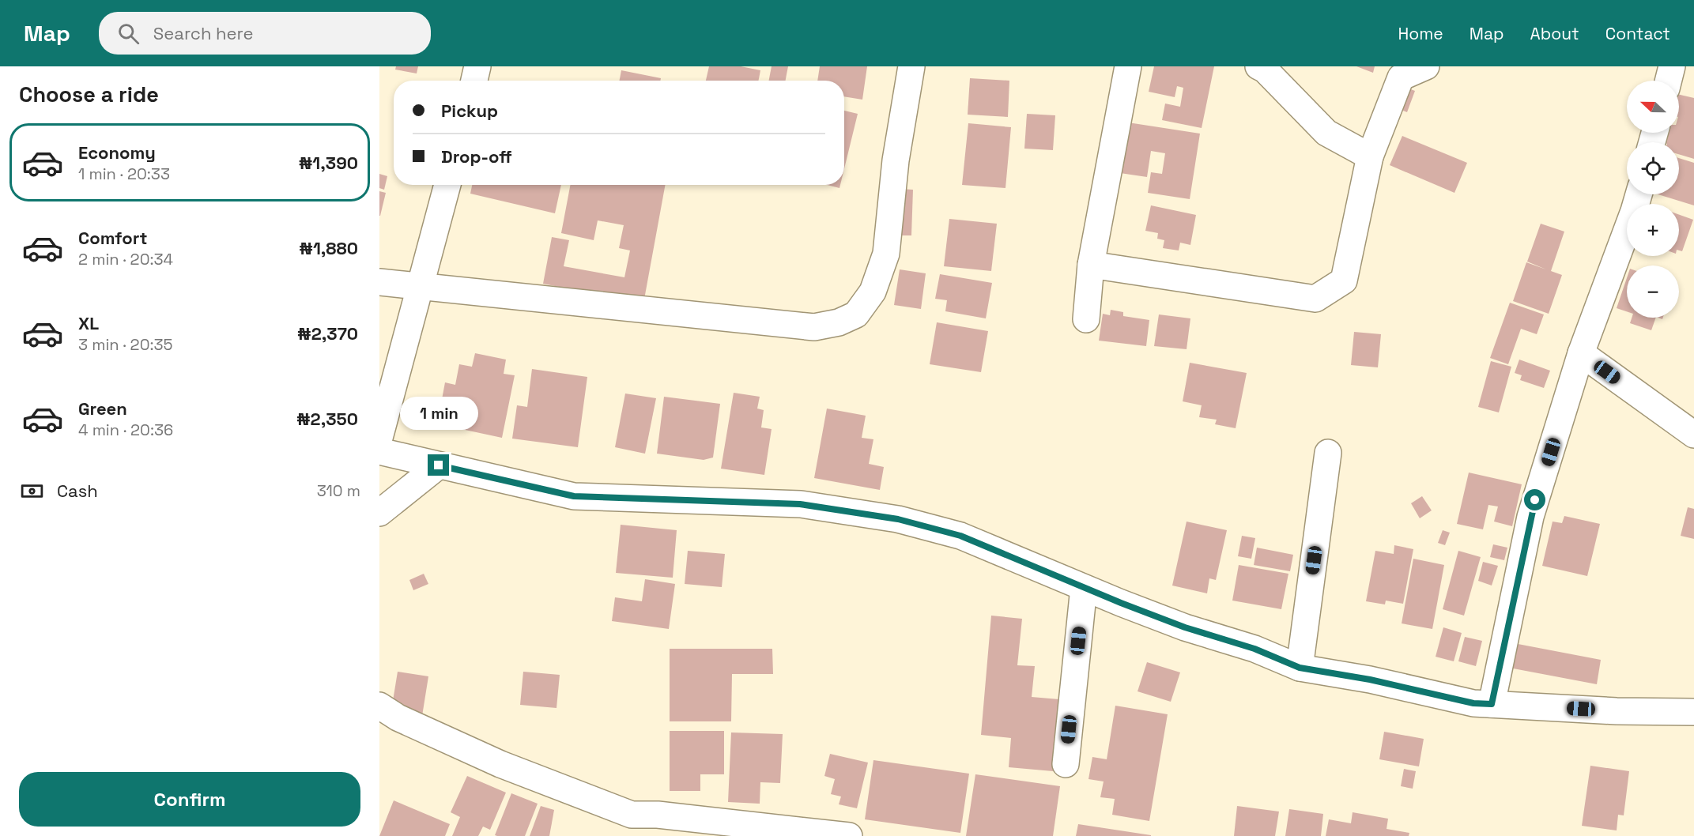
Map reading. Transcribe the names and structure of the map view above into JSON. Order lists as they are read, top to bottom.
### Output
{
  "north": "left",
  "page": {
    "header": "Map",
    "search": "Search here",
    "nav": [
      "Home",
      "Map",
      "About",
      "Contact"
    ],
    "heading": "Choose a ride",
    "map_buttons": ["+", "−"],
    "banner": ["Pickup", "Drop-off"],
    "list": [
      {
        "name": "Economy",
        "note": "1 min · 20:33",
        "value": "₦1,390"
      },
      {
        "name": "Comfort",
        "note": "2 min · 20:34",
        "value": "₦1,880"
      },
      {
        "name": "XL",
        "note": "3 min · 20:35",
        "value": "₦2,370"
      },
      {
        "name": "Green",
        "note": "4 min · 20:36",
        "value": "₦2,350"
      }
    ],
    "bubble": "1 min",
    "pay": ["Cash", "310 m"],
    "buttons": "Confirm"
  }
}
